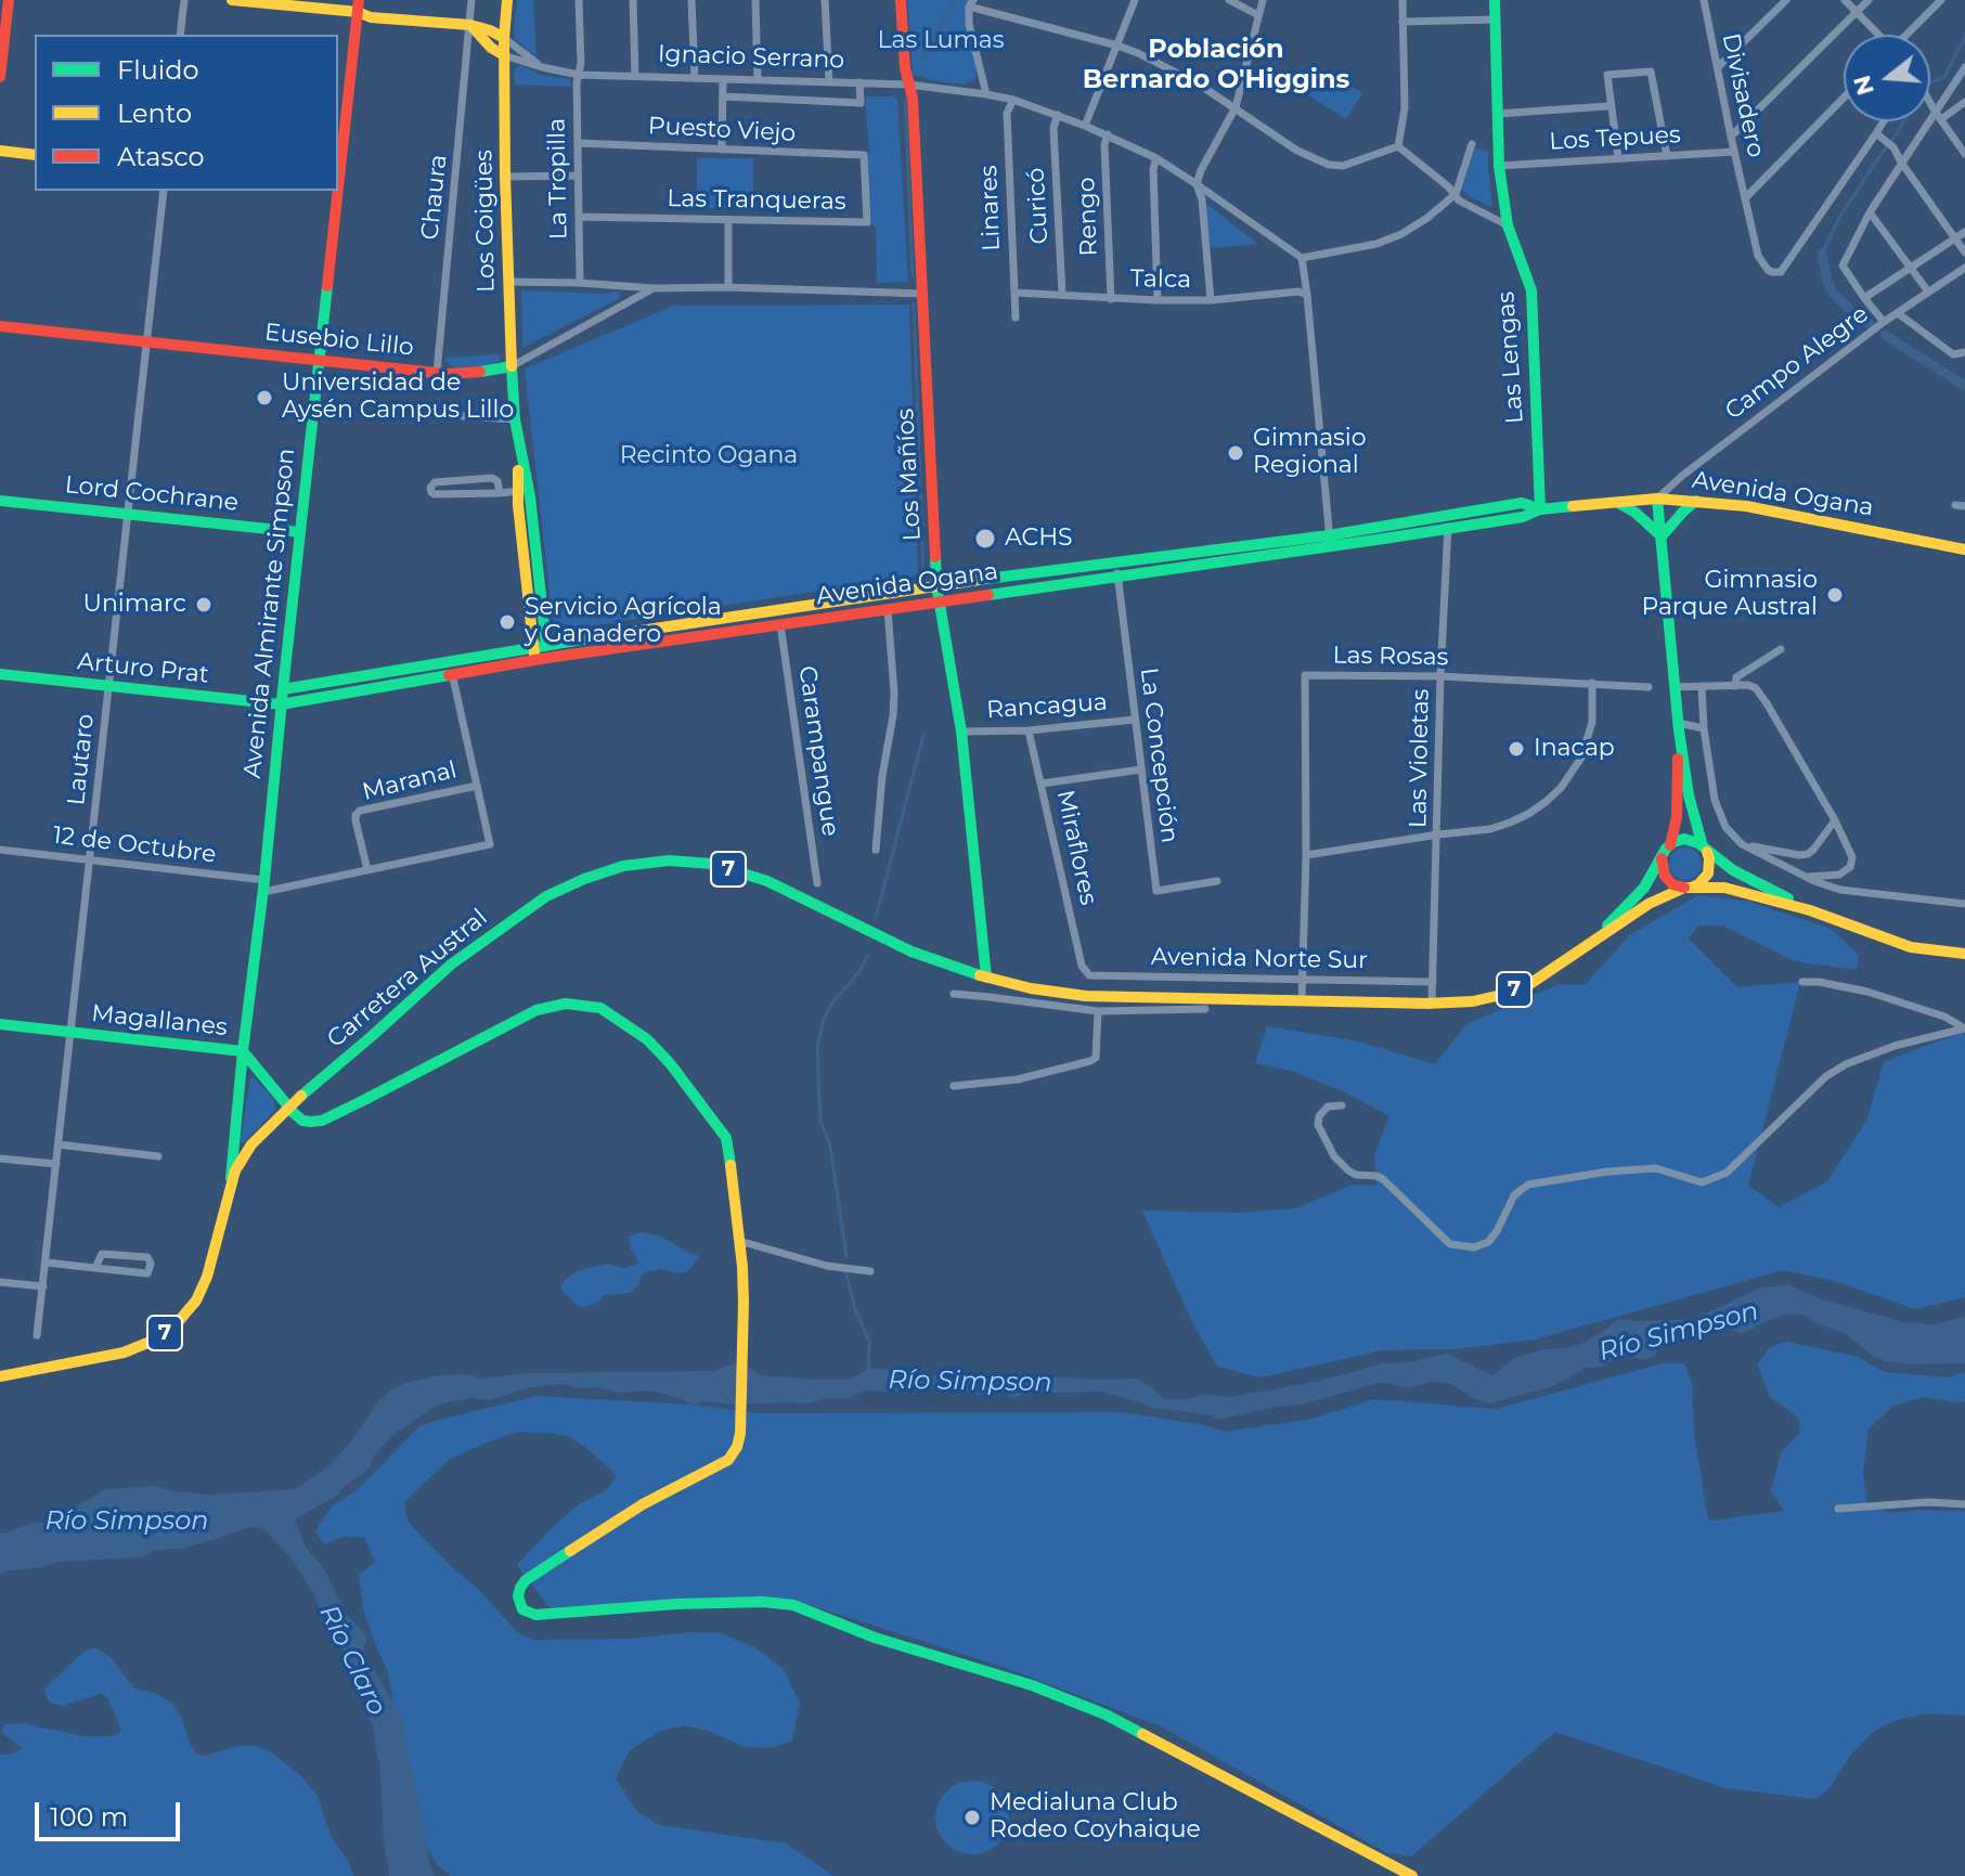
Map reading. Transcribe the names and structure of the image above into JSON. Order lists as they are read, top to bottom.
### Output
{
  "streets": {
    "main road": [
      "Ignacio Serrano",
      "Los Coigües",
      "Eusebio Lillo",
      "Las Lengas",
      "Los Mañíos",
      "Lord Cochrane",
      "Avenida Ogana",
      "Avenida Almirante Simpson",
      "Arturo Prat",
      "7",
      "Carretera Austral",
      "Magallanes"
    ],
    "street": [
      "Divisadero",
      "Puesto Viejo",
      "Los Tepues",
      "La Tropilla",
      "Chaura",
      "Las Tranqueras",
      "Curicó",
      "Linares",
      "Rengo",
      "Talca",
      "Campo Alegre",
      "Las Rosas",
      "Rancagua",
      "Carampangue",
      "La Concepción",
      "Las Violetas",
      "Lautaro",
      "Maranal",
      "12 de Octubre",
      "Miraflores",
      "Avenida Norte Sur"
    ]
  },
  "crossings": [
    ["Ignacio Serrano", "La Tropilla"],
    ["Ignacio Serrano", "Chaura"],
    ["Ignacio Serrano", "Curicó"],
    ["Ignacio Serrano", "Linares"],
    ["Ignacio Serrano", "Rengo"],
    ["Ignacio Serrano", "Los Coigües"],
    ["Ignacio Serrano", "Los Mañíos"],
    ["Ignacio Serrano", "Avenida Almirante Simpson"],
    ["Divisadero", "Los Tepues"],
    ["Puesto Viejo", "La Tropilla"],
    ["Puesto Viejo", "Las Tranqueras"],
    ["Los Tepues", "Las Lengas"],
    ["La Tropilla", "Las Tranqueras"],
    ["La Tropilla", "Eusebio Lillo"],
    ["Chaura", "Eusebio Lillo"],
    ["Curicó", "Talca"],
    ["Linares", "Talca"],
    ["Rengo", "Talca"],
    ["Los Coigües", "Eusebio Lillo"],
    ["Los Coigües", "Avenida Ogana"],
    ["Eusebio Lillo", "Los Mañíos"],
    ["Eusebio Lillo", "Avenida Almirante Simpson"],
    ["Eusebio Lillo", "Lautaro"],
    ["Las Lengas", "Avenida Ogana"],
    ["Campo Alegre", "Avenida Ogana"],
    ["Los Mañíos", "Avenida Ogana"],
    ["Los Mañíos", "Rancagua"],
    ["Los Mañíos", "Carretera Austral"],
    ["Lord Cochrane", "Avenida Almirante Simpson"],
    ["Lord Cochrane", "Lautaro"],
    ["Avenida Ogana", "Avenida Almirante Simpson"],
    ["Avenida Ogana", "Arturo Prat"],
    ["Avenida Ogana", "Carampangue"],
    ["Avenida Ogana", "La Concepción"],
    ["Avenida Ogana", "Las Violetas"],
    ["Avenida Almirante Simpson", "Arturo Prat"],
    ["Avenida Almirante Simpson", "12 de Octubre"],
    ["Avenida Almirante Simpson", "Carretera Austral"],
    ["Avenida Almirante Simpson", "Magallanes"],
    ["Las Rosas", "Las Violetas"],
    ["Las Rosas", "Avenida Norte Sur"],
    ["Las Rosas", "Carretera Austral"],
    ["Arturo Prat", "Lautaro"],
    ["Rancagua", "La Concepción"],
    ["Rancagua", "Miraflores"],
    ["Las Violetas", "Avenida Norte Sur"],
    ["Las Violetas", "Carretera Austral"],
    ["Lautaro", "12 de Octubre"],
    ["Lautaro", "Magallanes"],
    ["Maranal", "12 de Octubre"],
    ["Miraflores", "Avenida Norte Sur"],
    ["Carretera Austral", "Magallanes"]
  ],
  "districts": ["Población Bernardo O'Higgins"],
  "water": ["Río Simpson", "Río Claro"],
  "parks": ["Las Lumas", "Recinto Ogana"],
  "places": [
    "Universidad de Aysén Campus Lillo",
    "Gimnasio Regional",
    "ACHS",
    "Gimnasio Parque Austral",
    "Unimarc",
    "Servicio Agrícola y Ganadero",
    "Inacap",
    "Medialuna Club Rodeo Coyhaique"
  ],
  "legend": ["Fluido", "Lento", "Atasco"],
  "scale_bar": "100 m",
  "north": "left"
}
